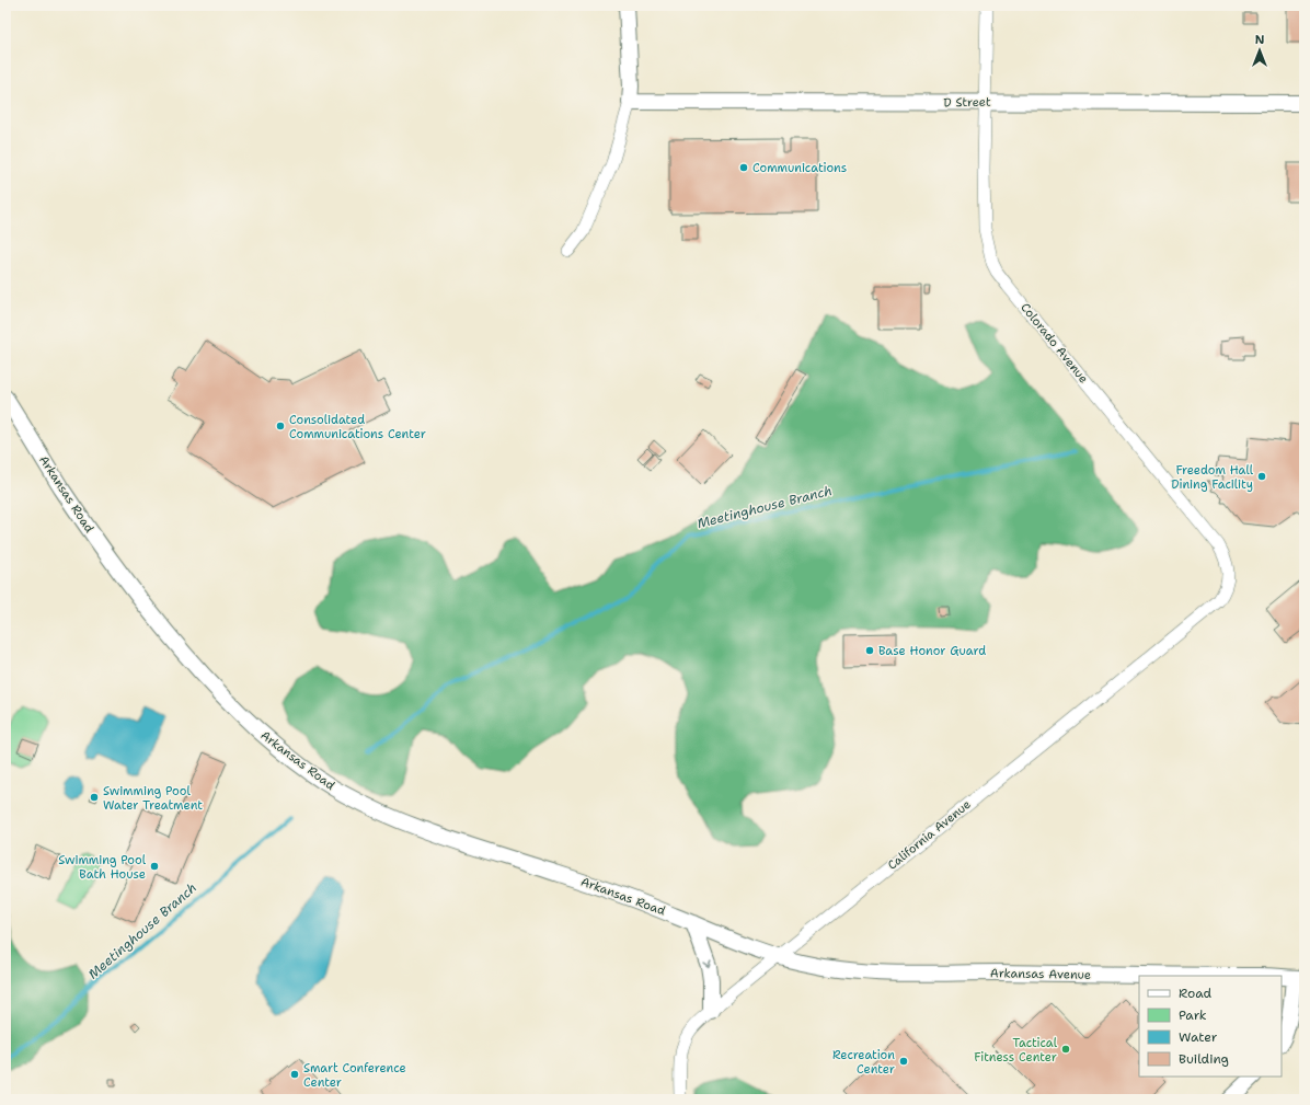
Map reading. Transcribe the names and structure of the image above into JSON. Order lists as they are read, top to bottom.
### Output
{
  "streets": {
    "street": [
      "D Street",
      "Colorado Avenue",
      "Arkansas Road",
      "California Avenue",
      "Arkansas Avenue"
    ]
  },
  "crossings": [
    ["D Street", "Colorado Avenue"],
    ["Colorado Avenue", "California Avenue"],
    ["Arkansas Road", "California Avenue"],
    ["Arkansas Road", "Arkansas Avenue"],
    ["California Avenue", "Arkansas Avenue"]
  ],
  "water": ["Meetinghouse Branch"],
  "places": [
    "Communications",
    "Consolidated Communications Center",
    "Freedom Hall Dining Facility",
    "Base Honor Guard",
    "Swimming Pool Water Treatment",
    "Swimming Pool Bath House",
    "Tactical Fitness Center",
    "Recreation Center",
    "Smart Conference Center"
  ],
  "legend": [
    "Road",
    "Park",
    "Water",
    "Building"
  ],
  "north": "top"
}
